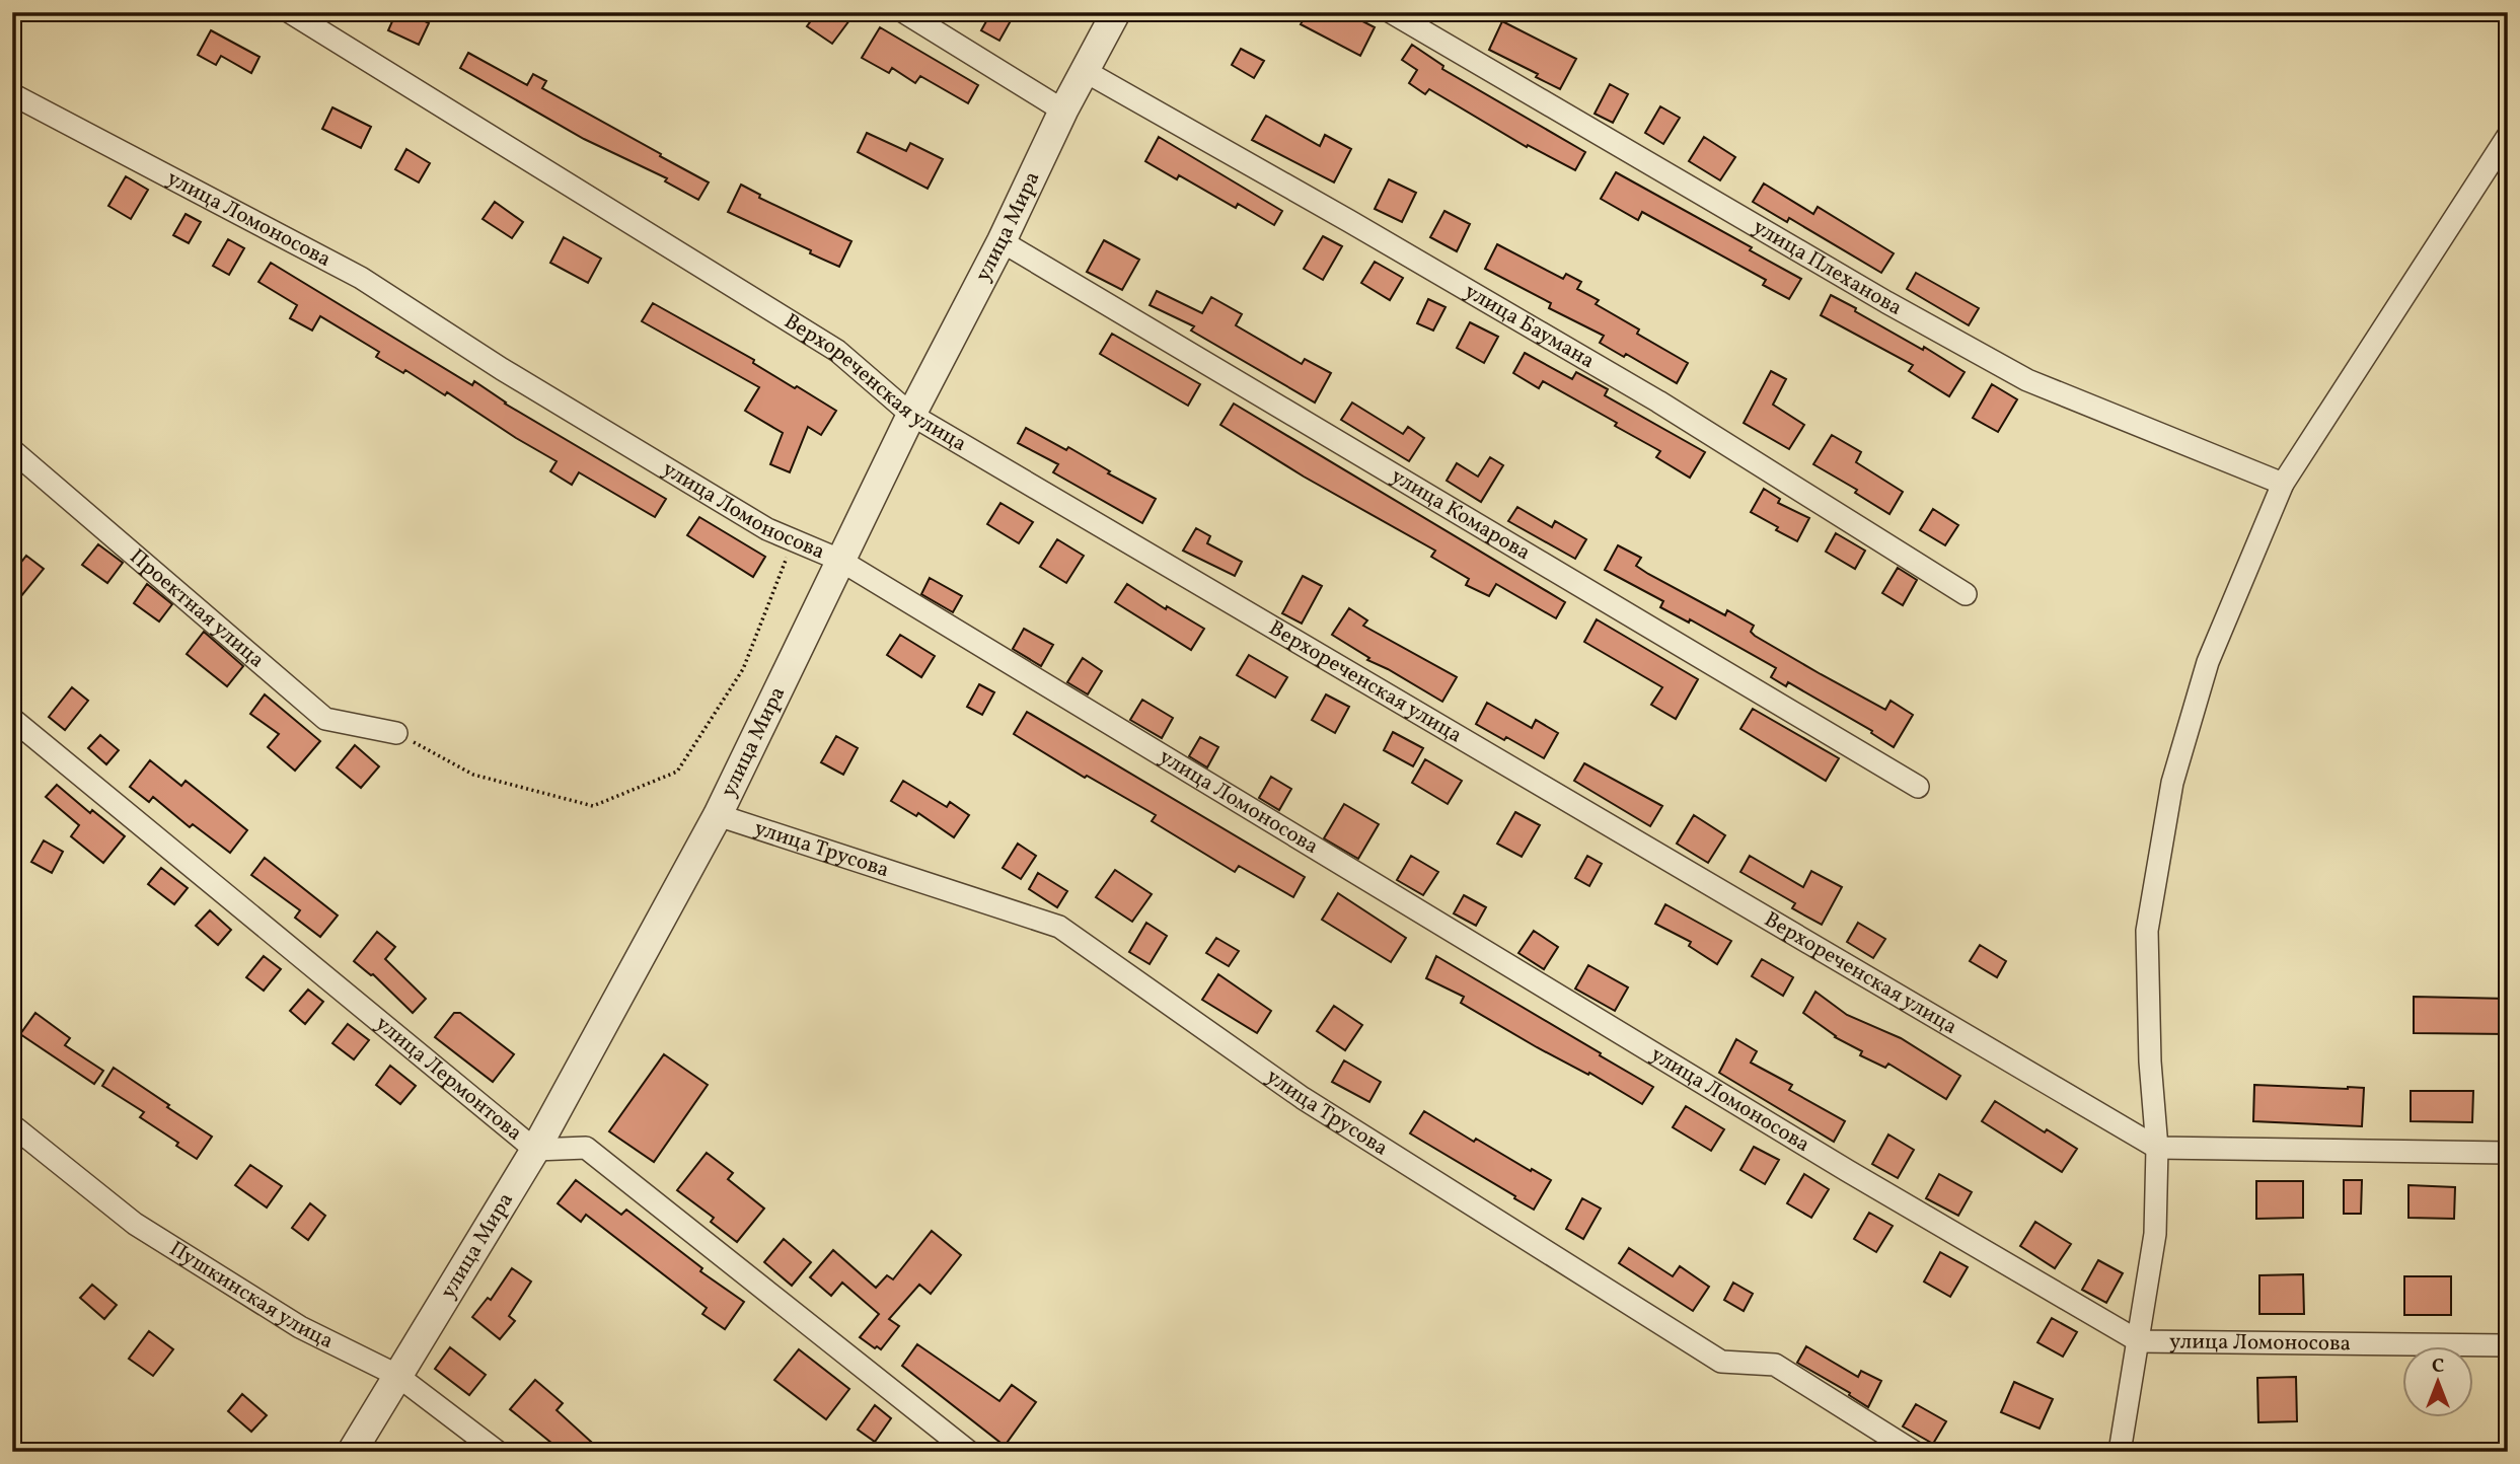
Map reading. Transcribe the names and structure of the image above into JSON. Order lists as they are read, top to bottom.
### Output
{
  "streets": {
    "street": [
      "улица Ломоносова",
      "улица Мира",
      "улица Плеханова",
      "улица Баумана",
      "Верхореченская улица",
      "улица Комарова",
      "Проектная улица",
      "улица Трусова",
      "улица Лермонтова",
      "Пушкинская улица"
    ]
  },
  "crossings": [
    ["улица Ломоносова", "улица Мира"],
    ["улица Мира", "улица Баумана"],
    ["улица Мира", "Верхореченская улица"],
    ["улица Мира", "улица Комарова"],
    ["улица Мира", "улица Трусова"],
    ["улица Мира", "улица Лермонтова"],
    ["улица Мира", "Пушкинская улица"]
  ],
  "north": "top"
}
